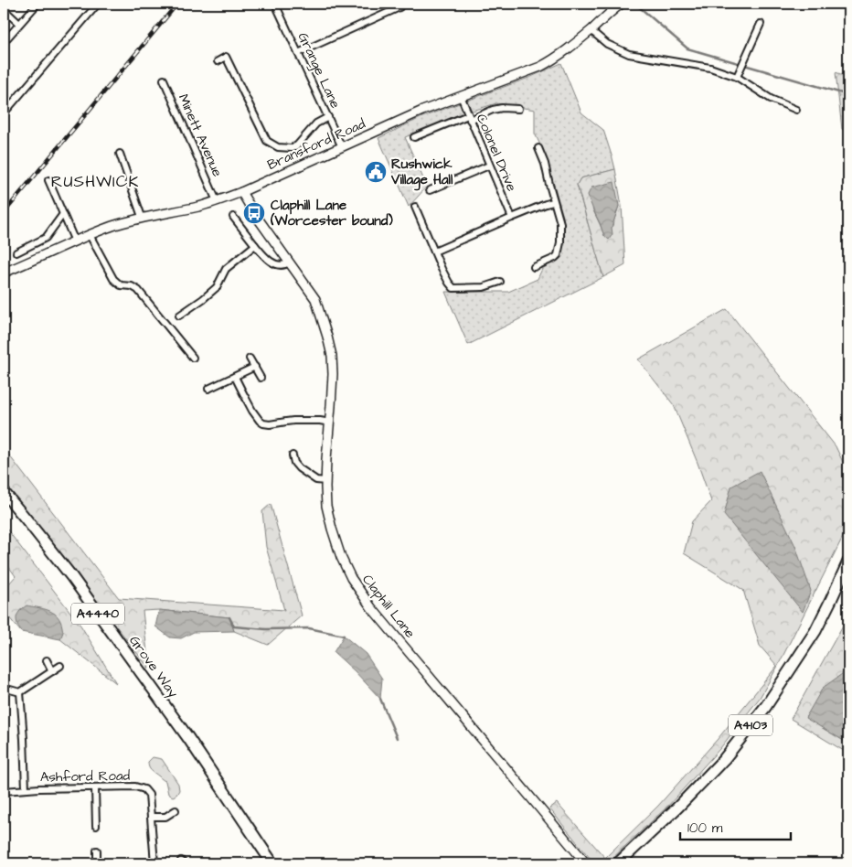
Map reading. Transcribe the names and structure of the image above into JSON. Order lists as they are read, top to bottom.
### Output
{
  "streets": {
    "highway": ["A4440", "Grove Way", "A4103"],
    "street": [
      "Grange Lane",
      "Minett Avenue",
      "Bransford Road",
      "Colonel Drive",
      "Claphill Lane",
      "Ashford Road"
    ]
  },
  "crossings": [
    ["Grange Lane", "Bransford Road"],
    ["Minett Avenue", "Bransford Road"],
    ["Bransford Road", "Colonel Drive"],
    ["Bransford Road", "Claphill Lane"]
  ],
  "districts": ["RUSHWICK"],
  "places": {
    "public building": ["Rushwick Village Hall"],
    "bus stop": ["Claphill Lane (Worcester bound)"]
  },
  "scale_bar": "100 m"
}
